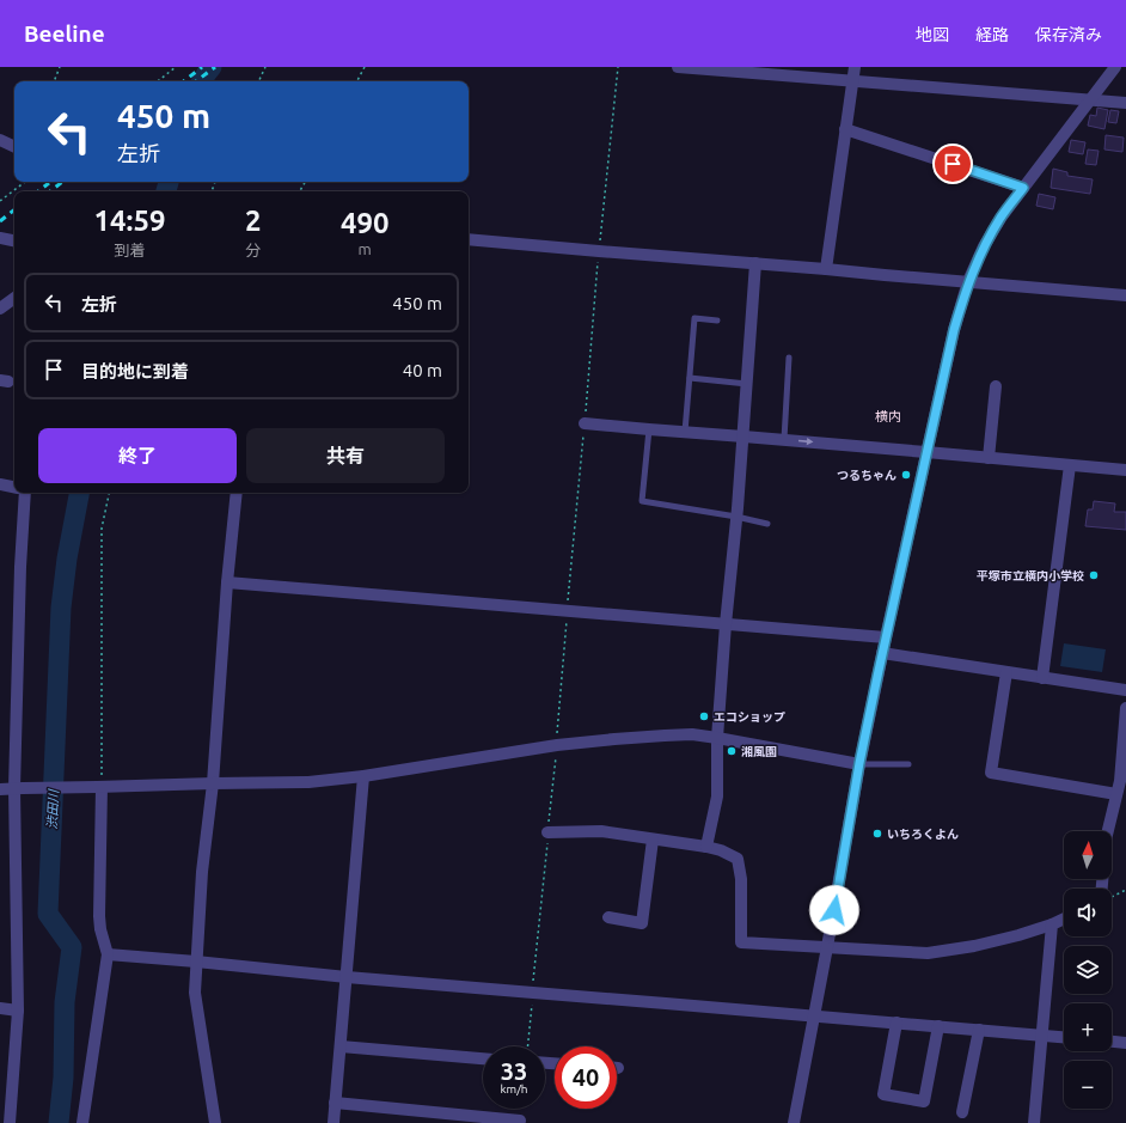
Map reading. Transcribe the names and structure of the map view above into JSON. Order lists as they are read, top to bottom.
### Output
{
  "districts": ["横内"],
  "water": ["渋田川"],
  "places": [
    "つるちゃん",
    "平塚市立横内小学校",
    "エコショップ",
    "湘風園",
    "いちろくよん"
  ],
  "north": "top",
  "page": {
    "header": "Beeline",
    "nav": ["地図", "経路", "保存済み"],
    "turn": ["450 m", "左折"],
    "eta": [
      "14:59",
      "到着",
      "2",
      "分",
      "490",
      "m"
    ],
    "list": [
      {
        "name": "左折",
        "value": "450 m"
      },
      {
        "name": "目的地に到着",
        "value": "40 m"
      }
    ],
    "buttons": ["終了", "共有"],
    "map_buttons": ["+", "−"],
    "speed": "33 km/h",
    "limit": "40"
  }
}
